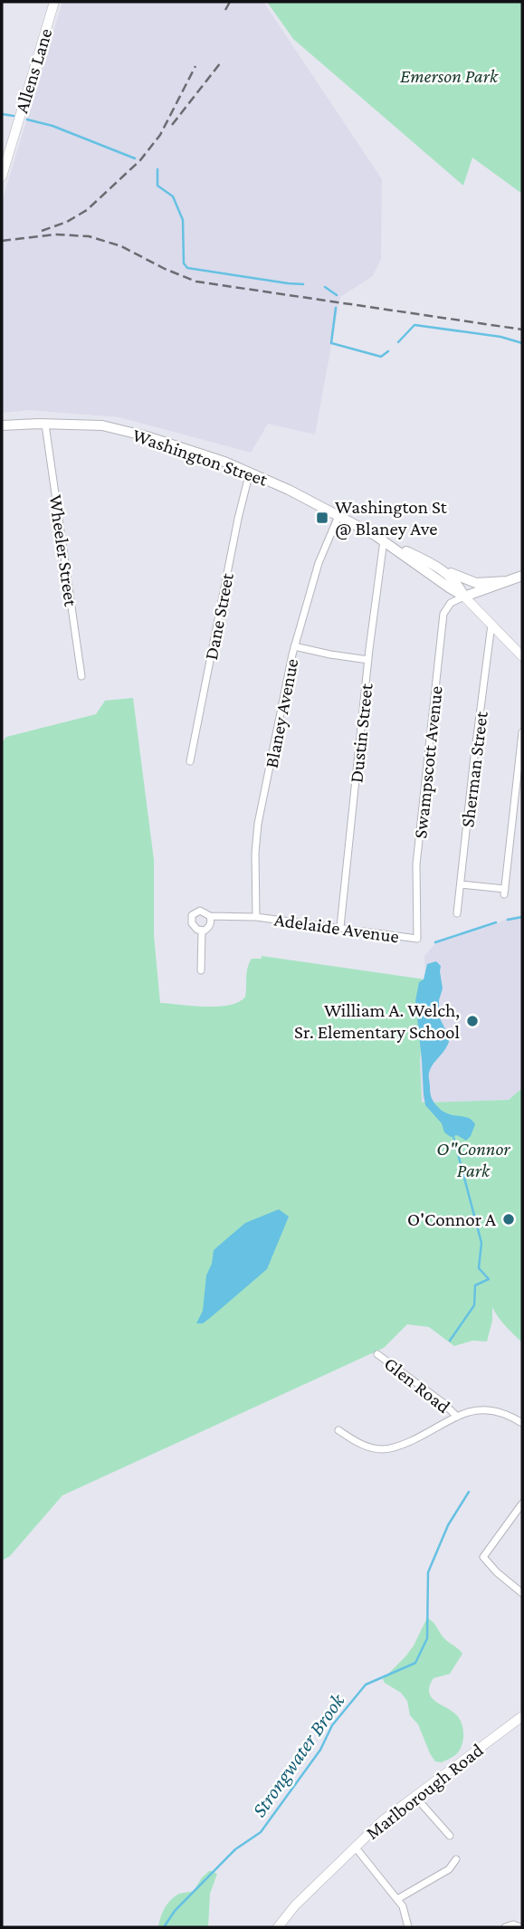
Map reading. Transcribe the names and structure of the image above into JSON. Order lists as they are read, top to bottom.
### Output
{
  "streets": {
    "main road": ["Washington Street"],
    "street": [
      "Allens Lane",
      "Wheeler Street",
      "Dane Street",
      "Blaney Avenue",
      "Dustin Street",
      "Swampscott Avenue",
      "Sherman Street",
      "Adelaide Avenue",
      "Glen Road",
      "Marlborough Road"
    ]
  },
  "crossings": [
    ["Washington Street", "Wheeler Street"],
    ["Washington Street", "Dane Street"],
    ["Washington Street", "Blaney Avenue"],
    ["Washington Street", "Dustin Street"],
    ["Washington Street", "Swampscott Avenue"],
    ["Washington Street", "Sherman Street"],
    ["Blaney Avenue", "Adelaide Avenue"],
    ["Dustin Street", "Adelaide Avenue"],
    ["Swampscott Avenue", "Adelaide Avenue"]
  ],
  "water": ["Strongwater Brook"],
  "parks": ["Emerson Park", "O\"Connor Park"],
  "places": {
    "transit": ["Washington St @ Blaney Ave"],
    "other": ["William A. Welch, Sr. Elementary School", "O'Connor A"]
  }
}
